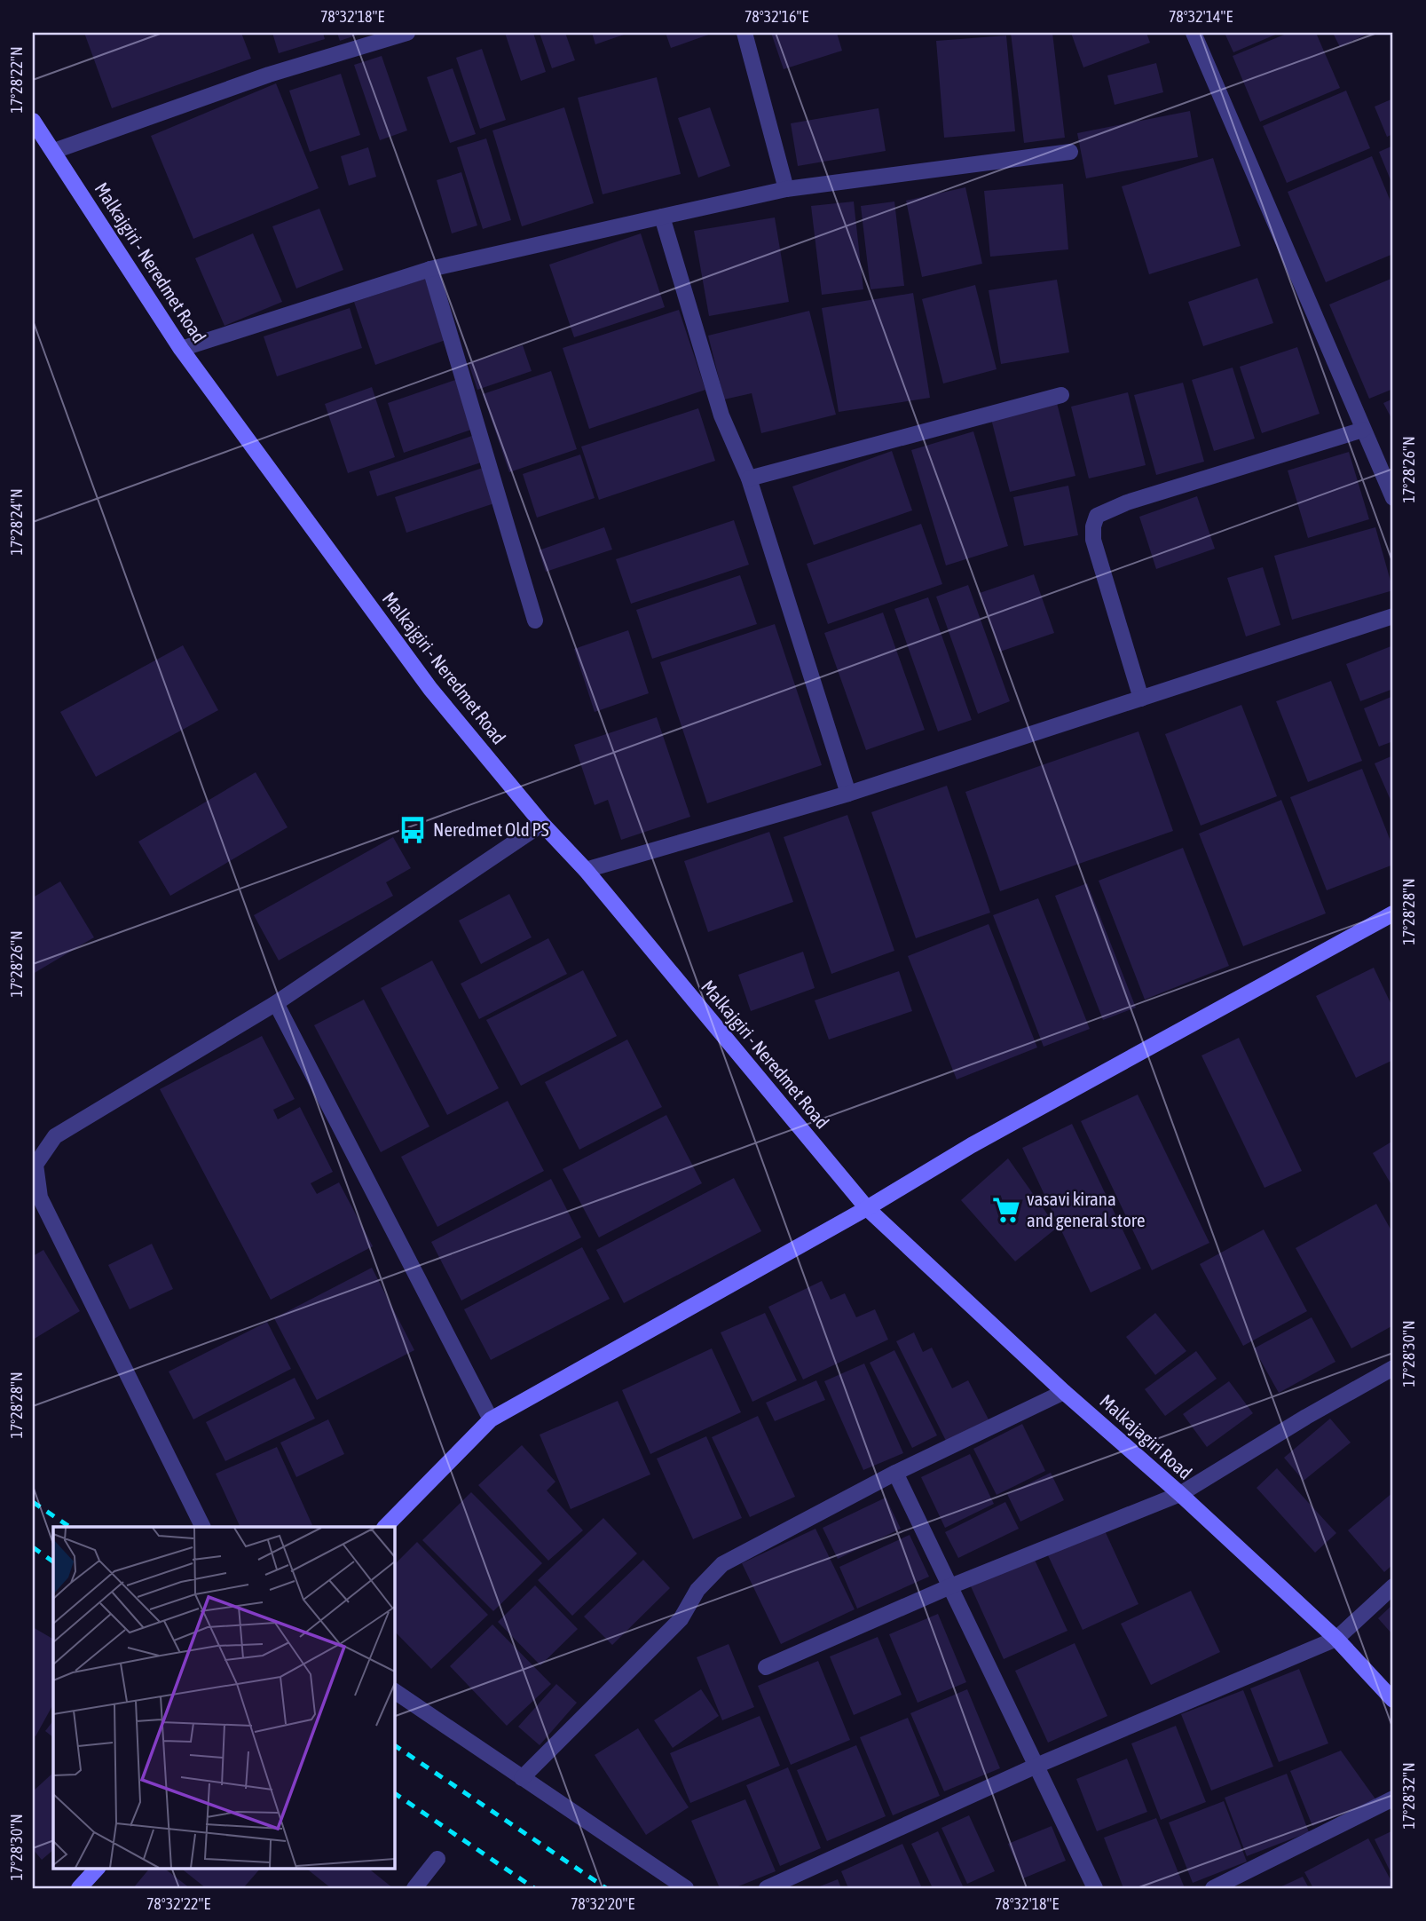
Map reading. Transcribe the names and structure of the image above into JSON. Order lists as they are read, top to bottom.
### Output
{
  "streets": {
    "main road": ["Malkajgiri - Neredmet Road", "Malkajagiri Road"]
  },
  "crossings": [
    ["Malkajgiri - Neredmet Road", "Malkajagiri Road"]
  ],
  "places": {
    "bus stop": ["Neredmet Old PS"],
    "supermarket": ["vasavi kirana and general store"]
  },
  "coordinates": [
    "78°32'18\"E",
    "78°32'16\"E",
    "78°32'14\"E",
    "17°28'22\"N",
    "17°28'26\"N",
    "17°28'24\"N",
    "17°28'28\"N",
    "17°28'30\"N",
    "17°28'32\"N",
    "78°32'22\"E",
    "78°32'20\"E"
  ]
}
